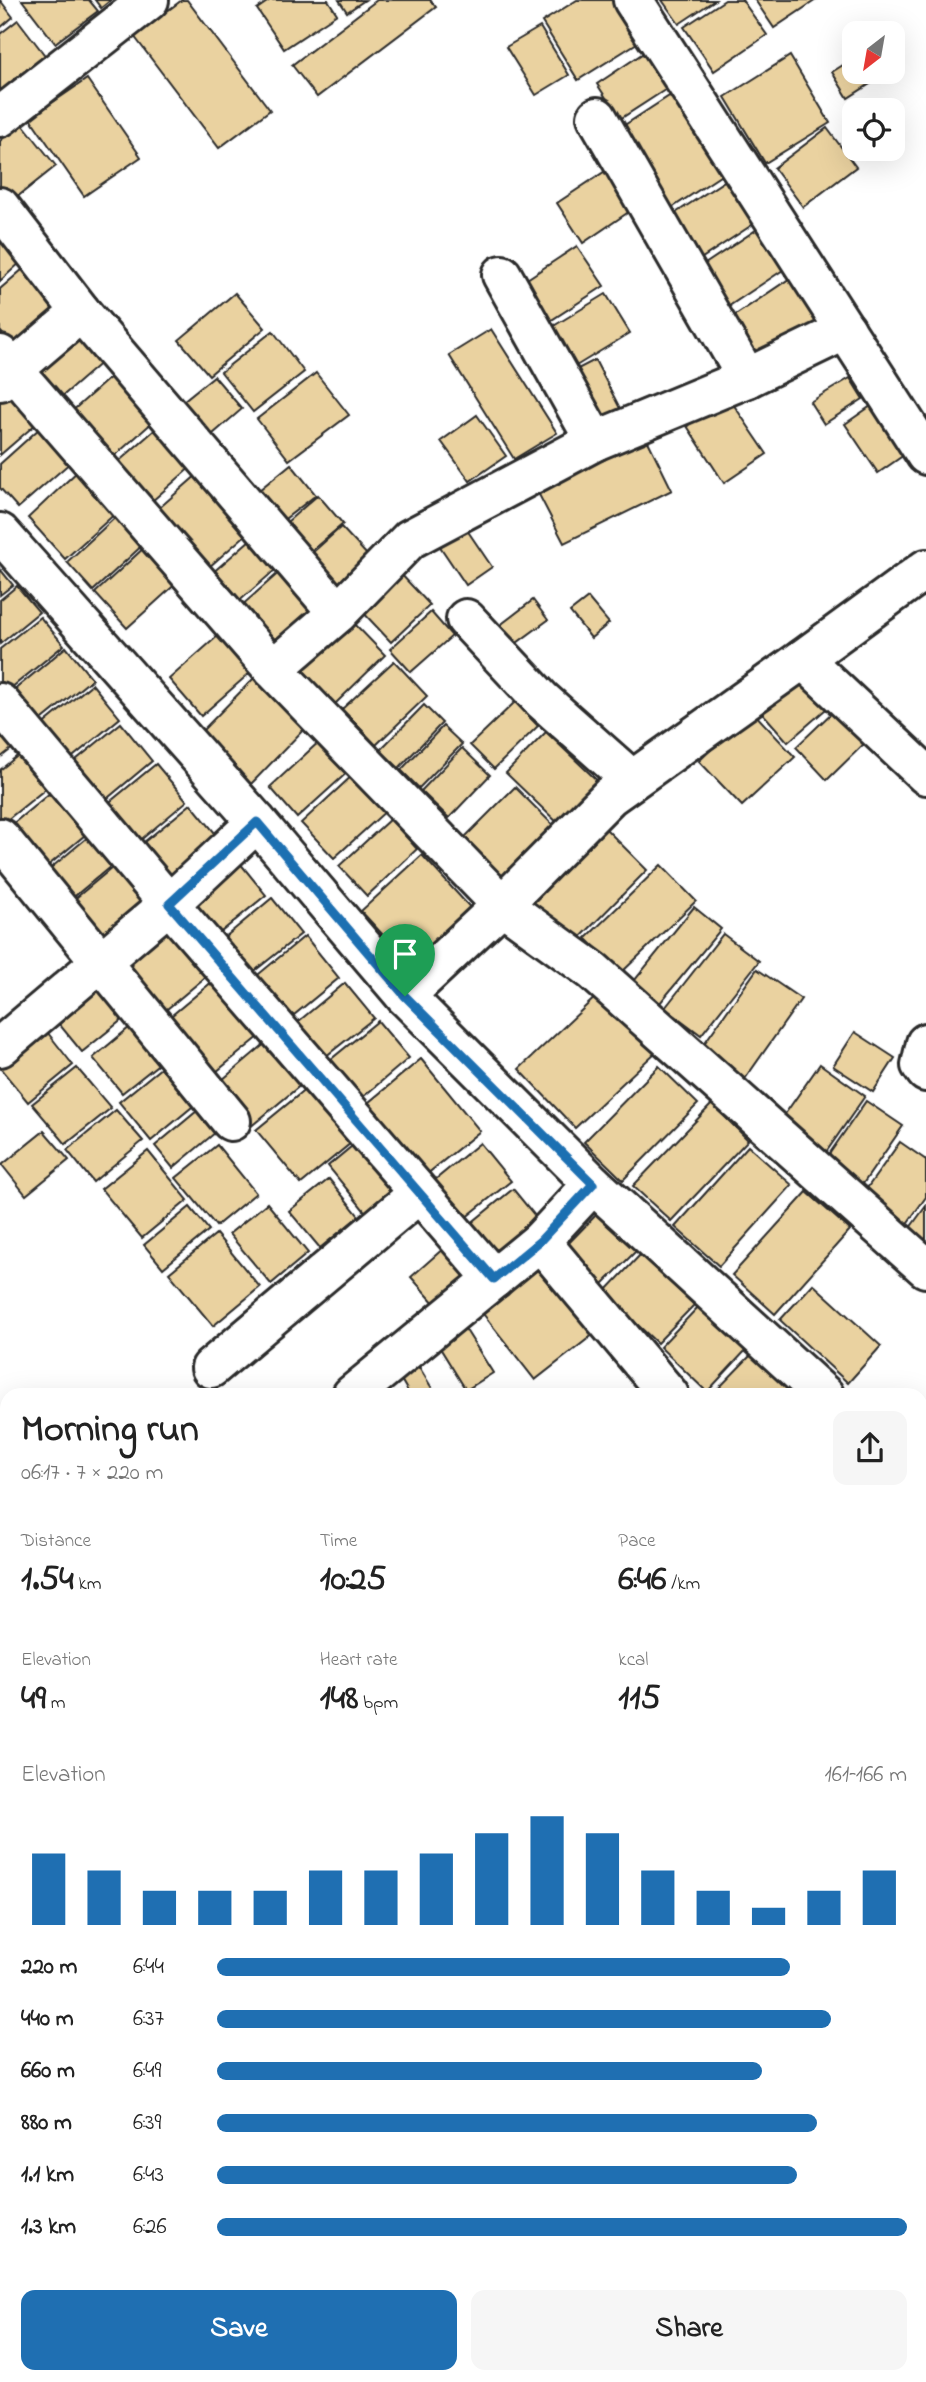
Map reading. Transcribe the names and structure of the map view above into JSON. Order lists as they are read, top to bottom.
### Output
{
  "north": "bottom left",
  "page": {
    "heading": ["Morning run", "06:17 · 7 × 220 m"],
    "stats": [
      ["Distance", "1.54 km"],
      ["Time", "10:25"],
      ["Pace", "6:46 /km"],
      ["Elevation", "49 m"],
      ["Heart rate", "148 bpm"],
      ["kcal", "115"]
    ],
    "chart": ["Elevation", "161–166 m"],
    "list": [
      {
        "name": "220 m",
        "note": "6:44"
      },
      {
        "name": "440 m",
        "note": "6:37"
      },
      {
        "name": "660 m",
        "note": "6:49"
      },
      {
        "name": "880 m",
        "note": "6:39"
      },
      {
        "name": "1.1 km",
        "note": "6:43"
      },
      {
        "name": "1.3 km",
        "note": "6:26"
      }
    ],
    "buttons": ["Save", "Share"]
  }
}
